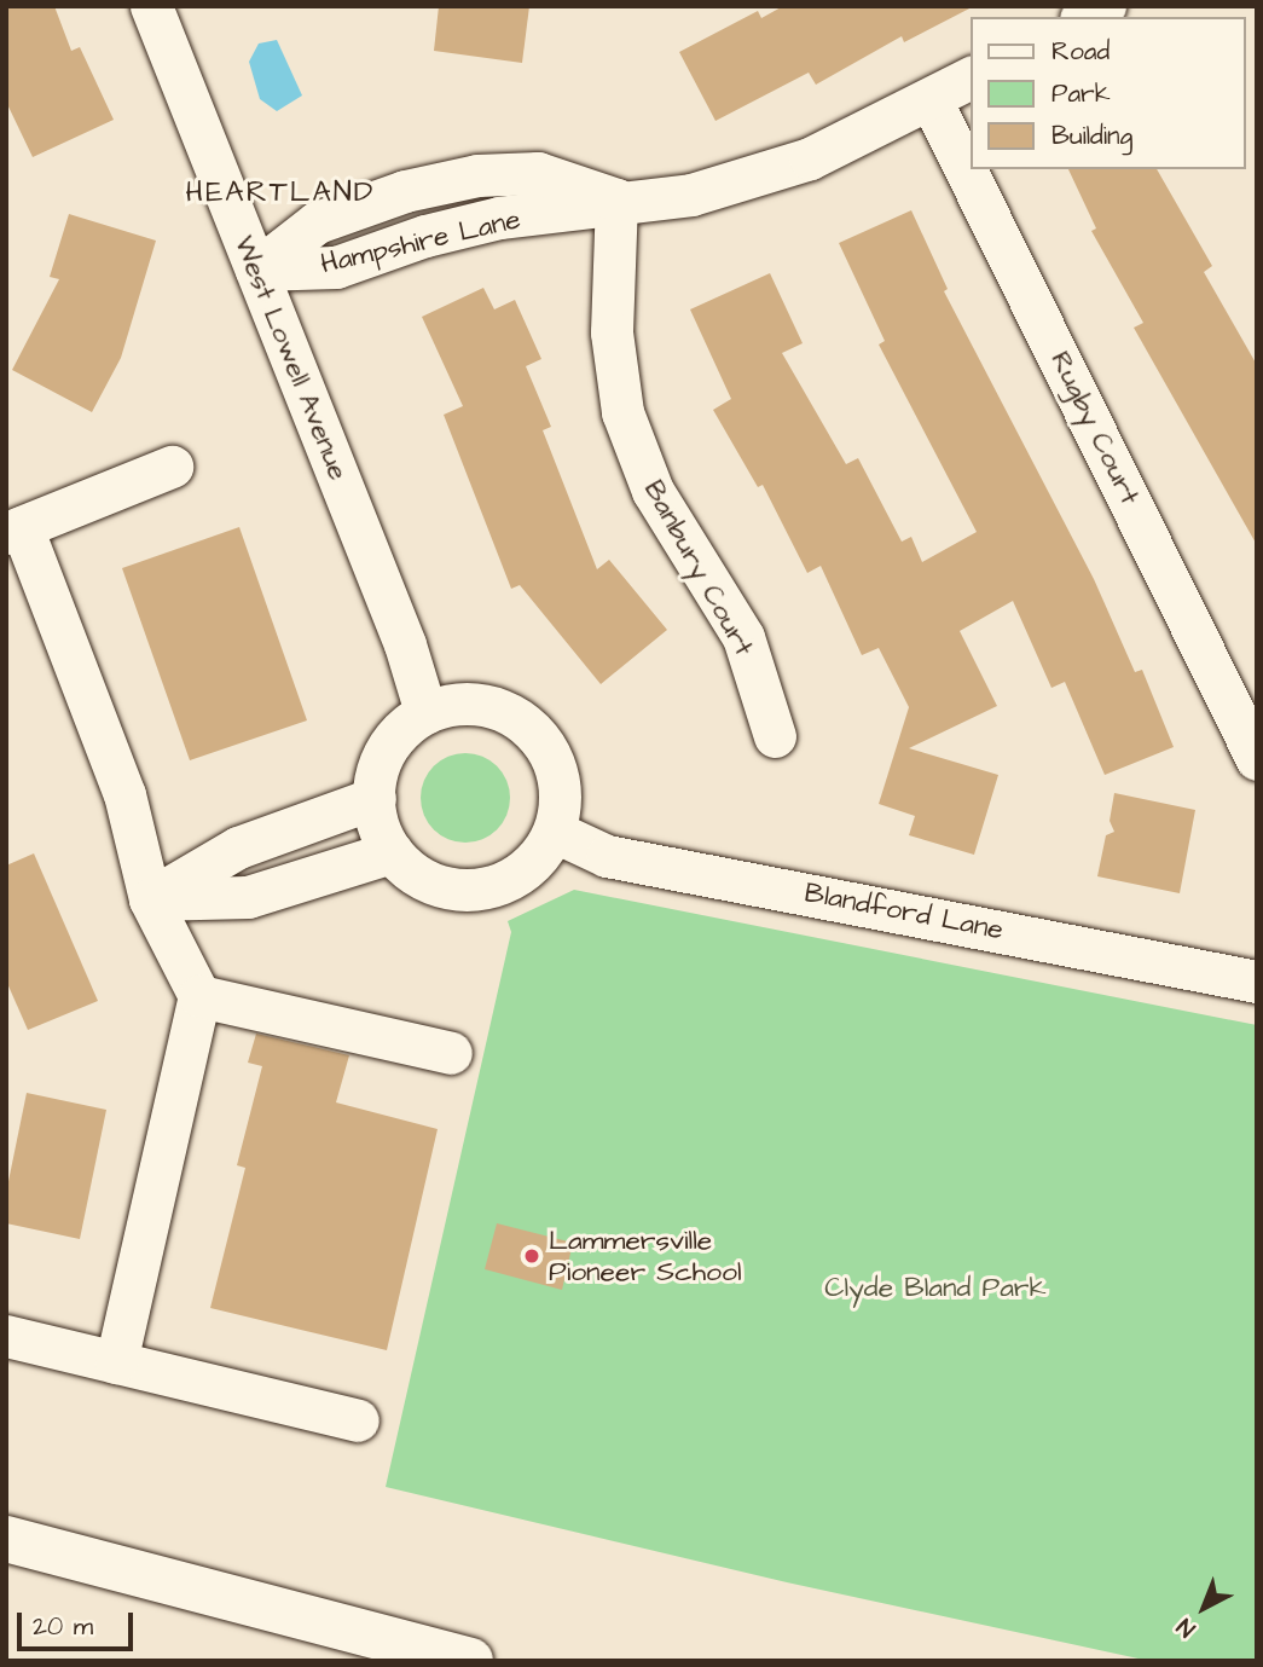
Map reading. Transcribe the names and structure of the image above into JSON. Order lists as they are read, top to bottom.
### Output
{
  "streets": {
    "street": [
      "Hampshire Lane",
      "West Lowell Avenue",
      "Rugby Court",
      "Banbury Court",
      "Blandford Lane"
    ]
  },
  "crossings": [
    ["Hampshire Lane", "West Lowell Avenue"],
    ["Hampshire Lane", "Rugby Court"],
    ["Hampshire Lane", "Banbury Court"],
    ["West Lowell Avenue", "Blandford Lane"]
  ],
  "districts": ["HEARTLAND"],
  "parks": ["Clyde Bland Park"],
  "places": ["Lammersville Pioneer School"],
  "legend": ["Road", "Park", "Building"],
  "scale_bar": "20 m",
  "north": "bottom left"
}
